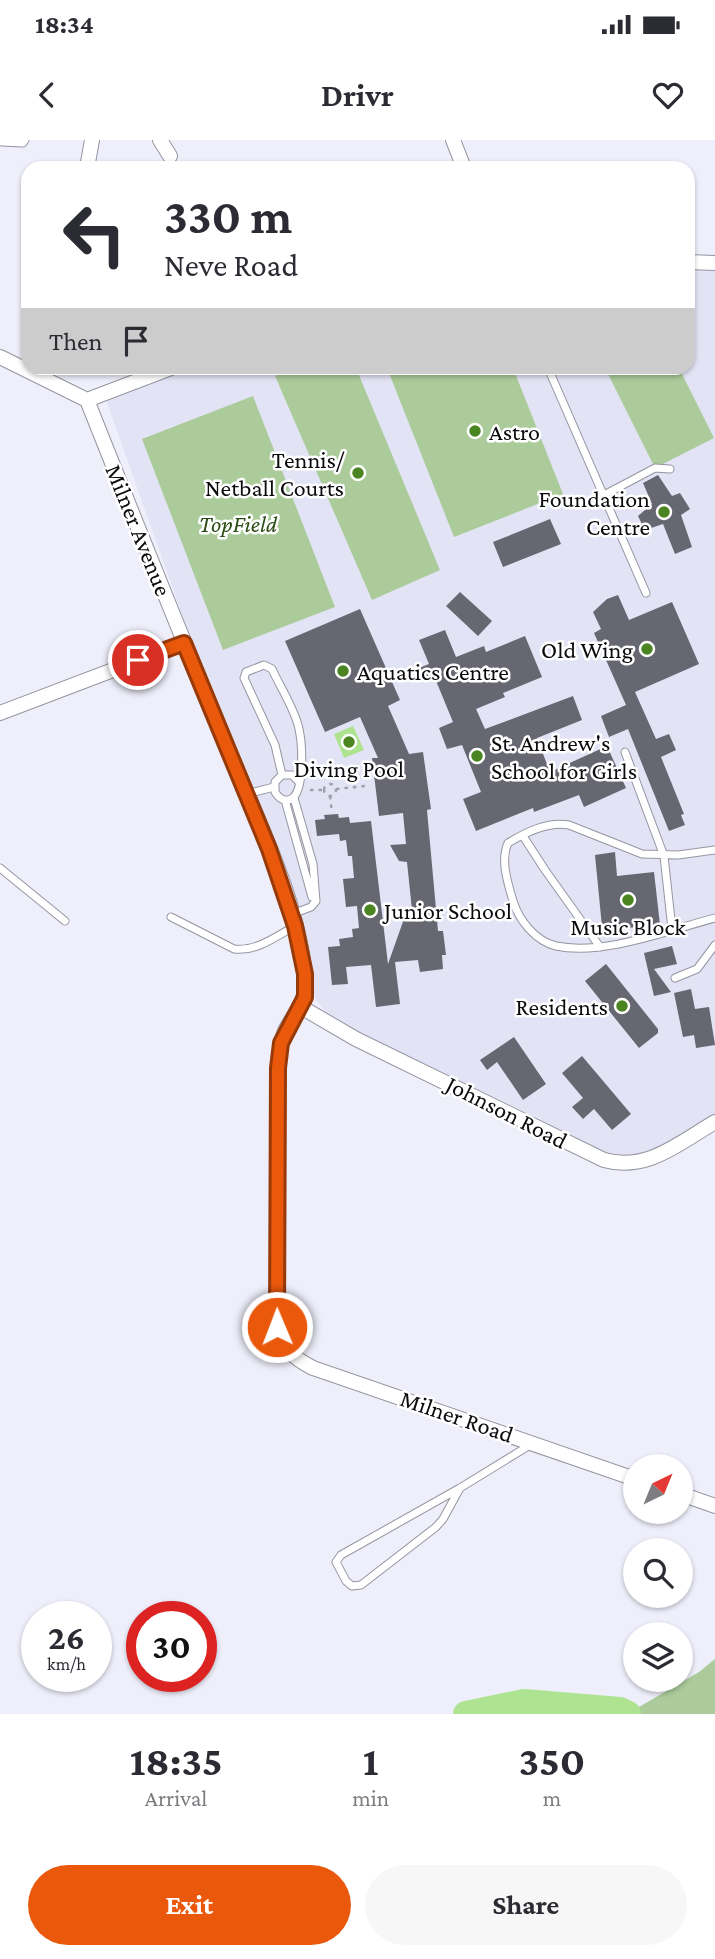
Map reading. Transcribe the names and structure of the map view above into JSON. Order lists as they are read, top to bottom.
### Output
{
  "streets": {
    "street": ["Milner Avenue", "Johnson Road", "Milner Road"]
  },
  "crossings": [
    ["Milner Avenue", "Johnson Road"],
    ["Milner Avenue", "Milner Road"]
  ],
  "parks": ["TopField"],
  "places": [
    "Astro",
    "Tennis/ Netball Courts",
    "Foundation Centre",
    "Old Wing",
    "Aquatics Centre",
    "Diving Pool",
    "St. Andrew's School for Girls",
    "Music Block",
    "Junior School",
    "Residents"
  ],
  "north": "top right",
  "page": {
    "status": "18:34",
    "header": "Drivr",
    "turn": ["330 m", "Neve Road"],
    "then": "Then",
    "speed": "26 km/h",
    "limit": "30",
    "eta": [
      "18:35",
      "Arrival",
      "1",
      "min",
      "350",
      "m"
    ],
    "buttons": ["Exit", "Share"]
  }
}
